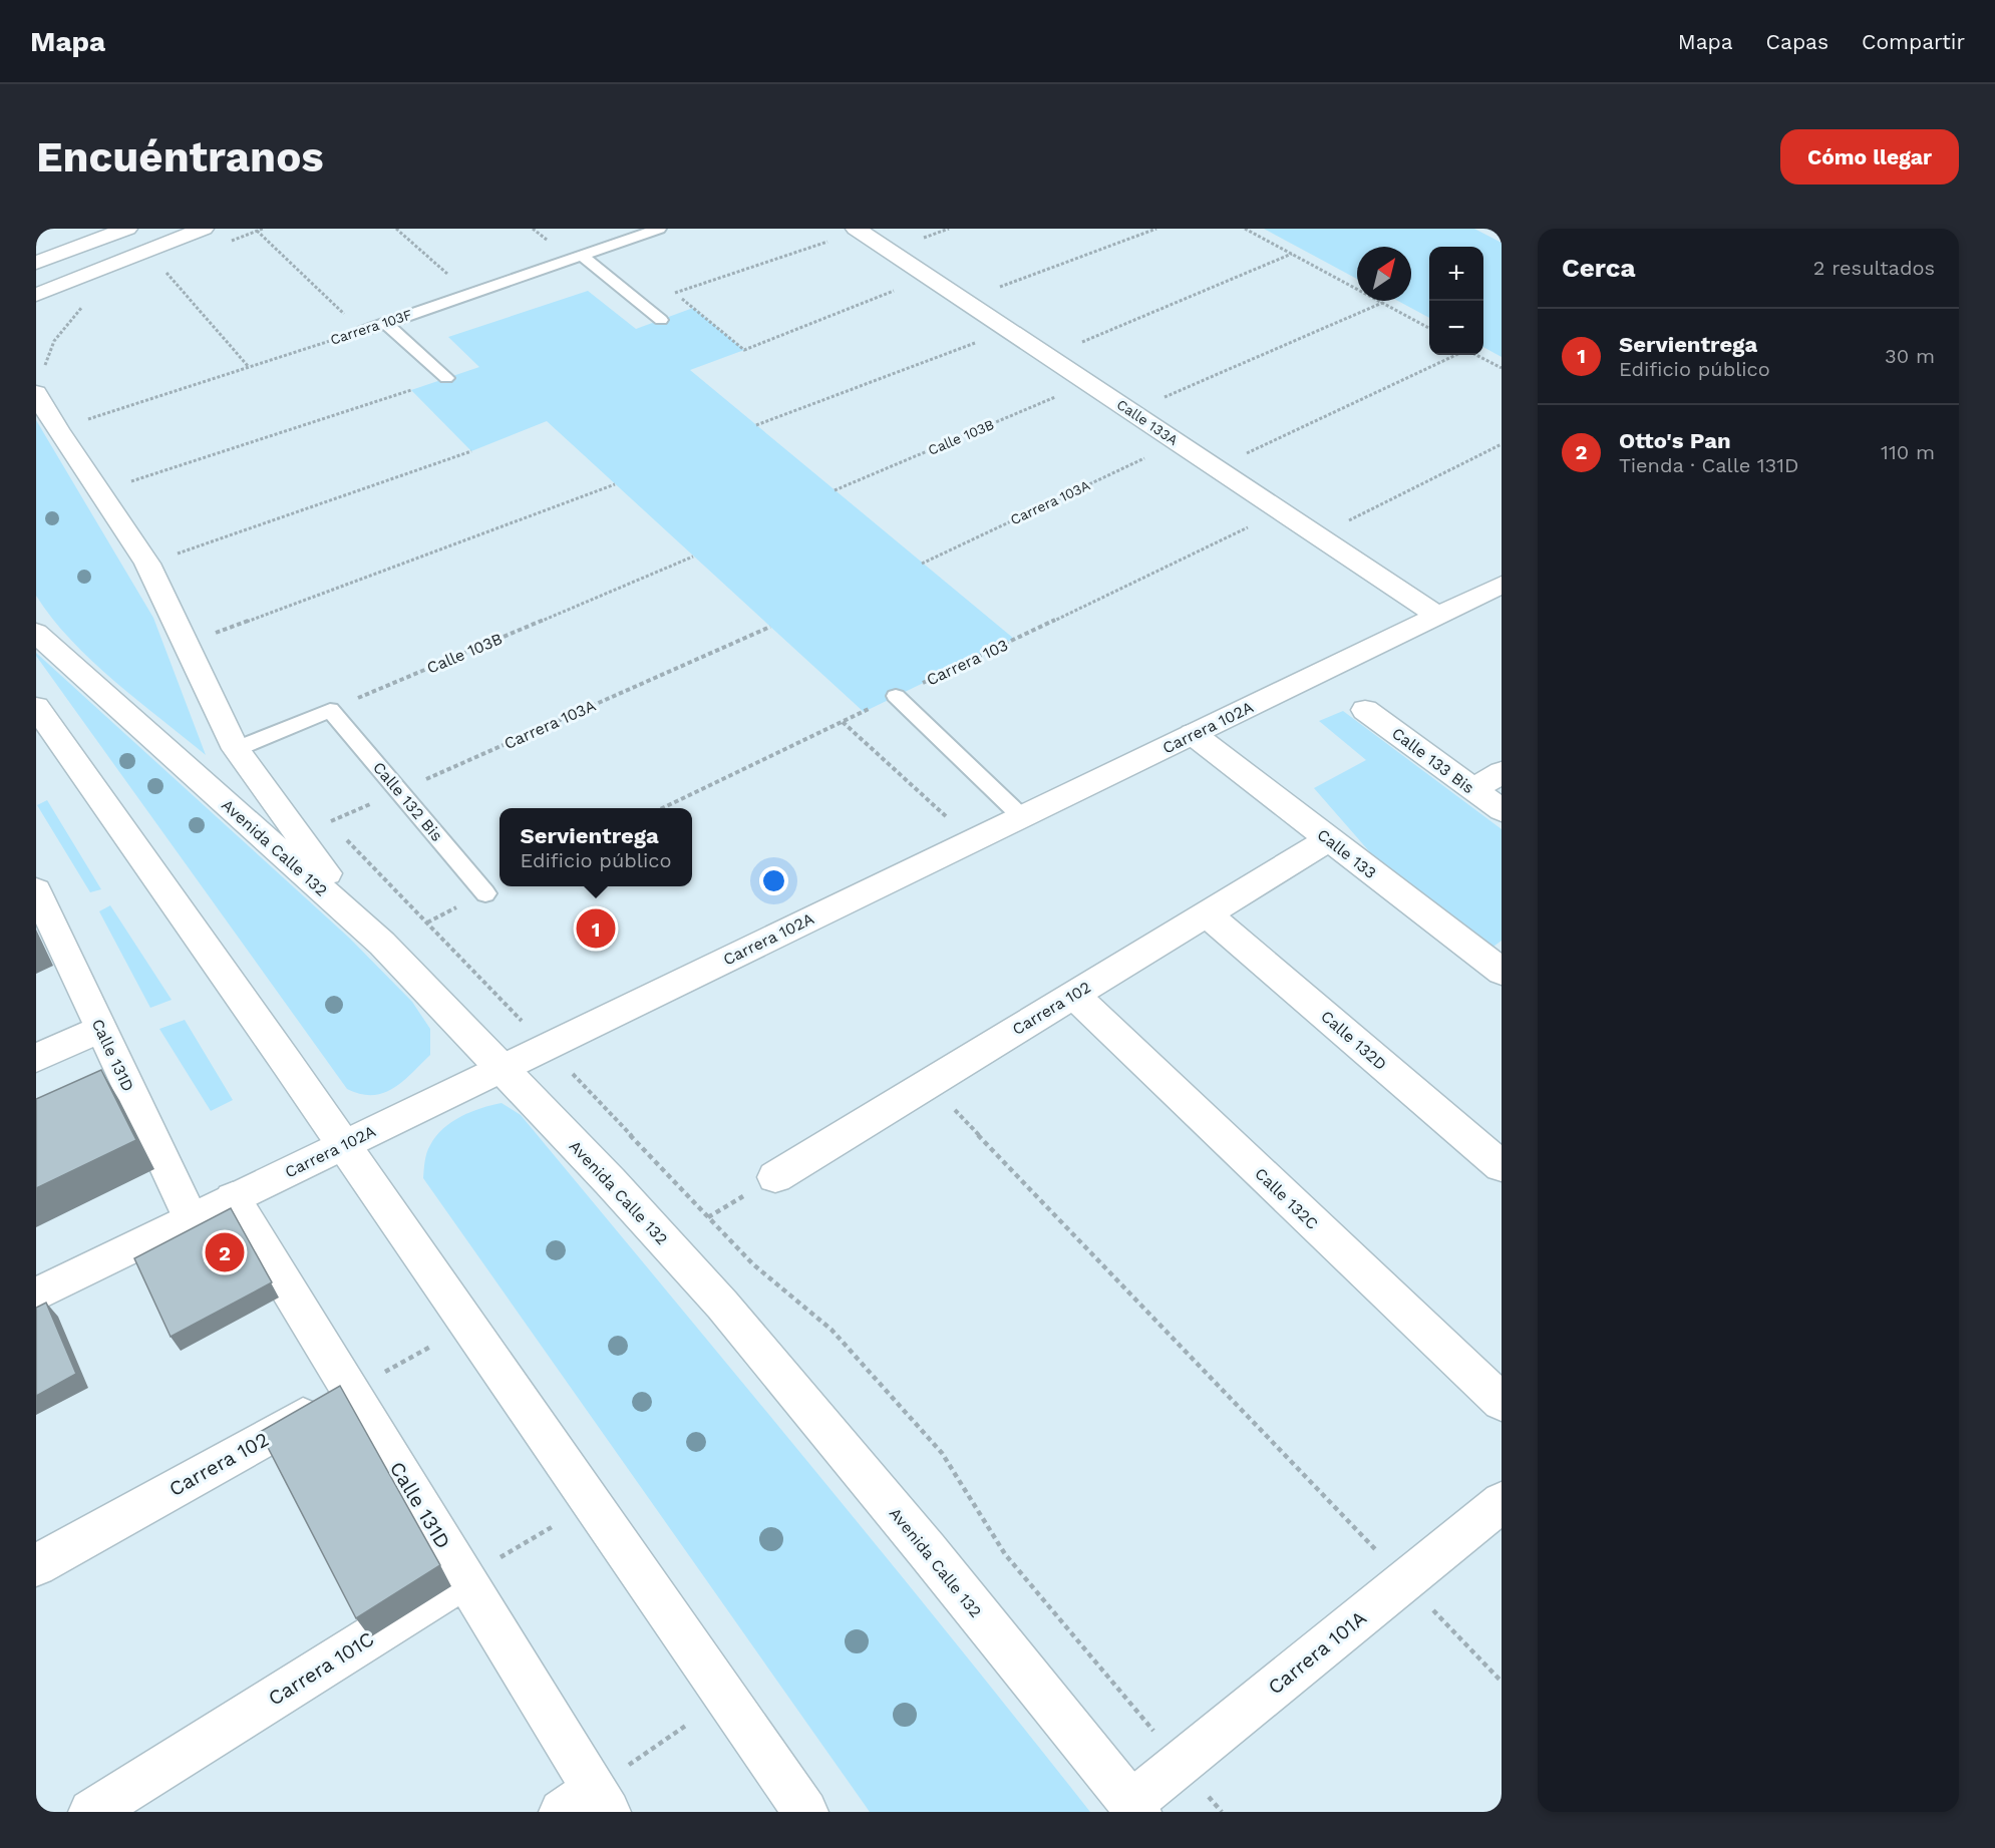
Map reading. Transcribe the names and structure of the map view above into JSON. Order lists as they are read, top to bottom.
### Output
{
  "streets": {
    "street": [
      "Calle 133A",
      "Carrera 102A",
      "Calle 133 Bis",
      "Avenida Calle 132",
      "Calle 133",
      "Carrera 102",
      "Calle 132D",
      "Calle 131D",
      "Calle 132C",
      "Carrera 101A",
      "Carrera 101C"
    ],
    "lane": ["Carrera 103F", "Calle 132 Bis"],
    "path": ["Calle 103B", "Carrera 103A", "Carrera 103"]
  },
  "crossings": [
    ["Calle 133A", "Calle 103B"],
    ["Calle 133A", "Carrera 103A"],
    ["Calle 133A", "Carrera 103"],
    ["Calle 133A", "Carrera 102A"],
    ["Calle 103B", "Calle 132 Bis"],
    ["Carrera 103A", "Calle 132 Bis"],
    ["Carrera 102A", "Avenida Calle 132"],
    ["Carrera 102A", "Calle 133"],
    ["Carrera 102A", "Calle 131D"],
    ["Avenida Calle 132", "Carrera 101A"],
    ["Calle 133", "Carrera 102"],
    ["Carrera 102", "Calle 132D"],
    ["Carrera 102", "Calle 131D"],
    ["Carrera 102", "Calle 132C"],
    ["Calle 131D", "Carrera 101C"]
  ],
  "north": "top right",
  "page": {
    "header": "Mapa",
    "nav": ["Mapa", "Capas", "Compartir"],
    "buttons": "Cómo llegar",
    "title": "Encuéntranos",
    "heading": ["Cerca", "2 resultados"],
    "map_buttons": ["+", "−"],
    "list": [
      {
        "mark": "1",
        "name": "Servientrega",
        "note": "Edificio público",
        "value": "30 m"
      },
      {
        "mark": "2",
        "name": "Otto's Pan",
        "note": "Tienda · Calle 131D",
        "value": "110 m"
      }
    ],
    "popup": ["Servientrega", "Edificio público"],
    "pins": ["1", "2"]
  }
}
